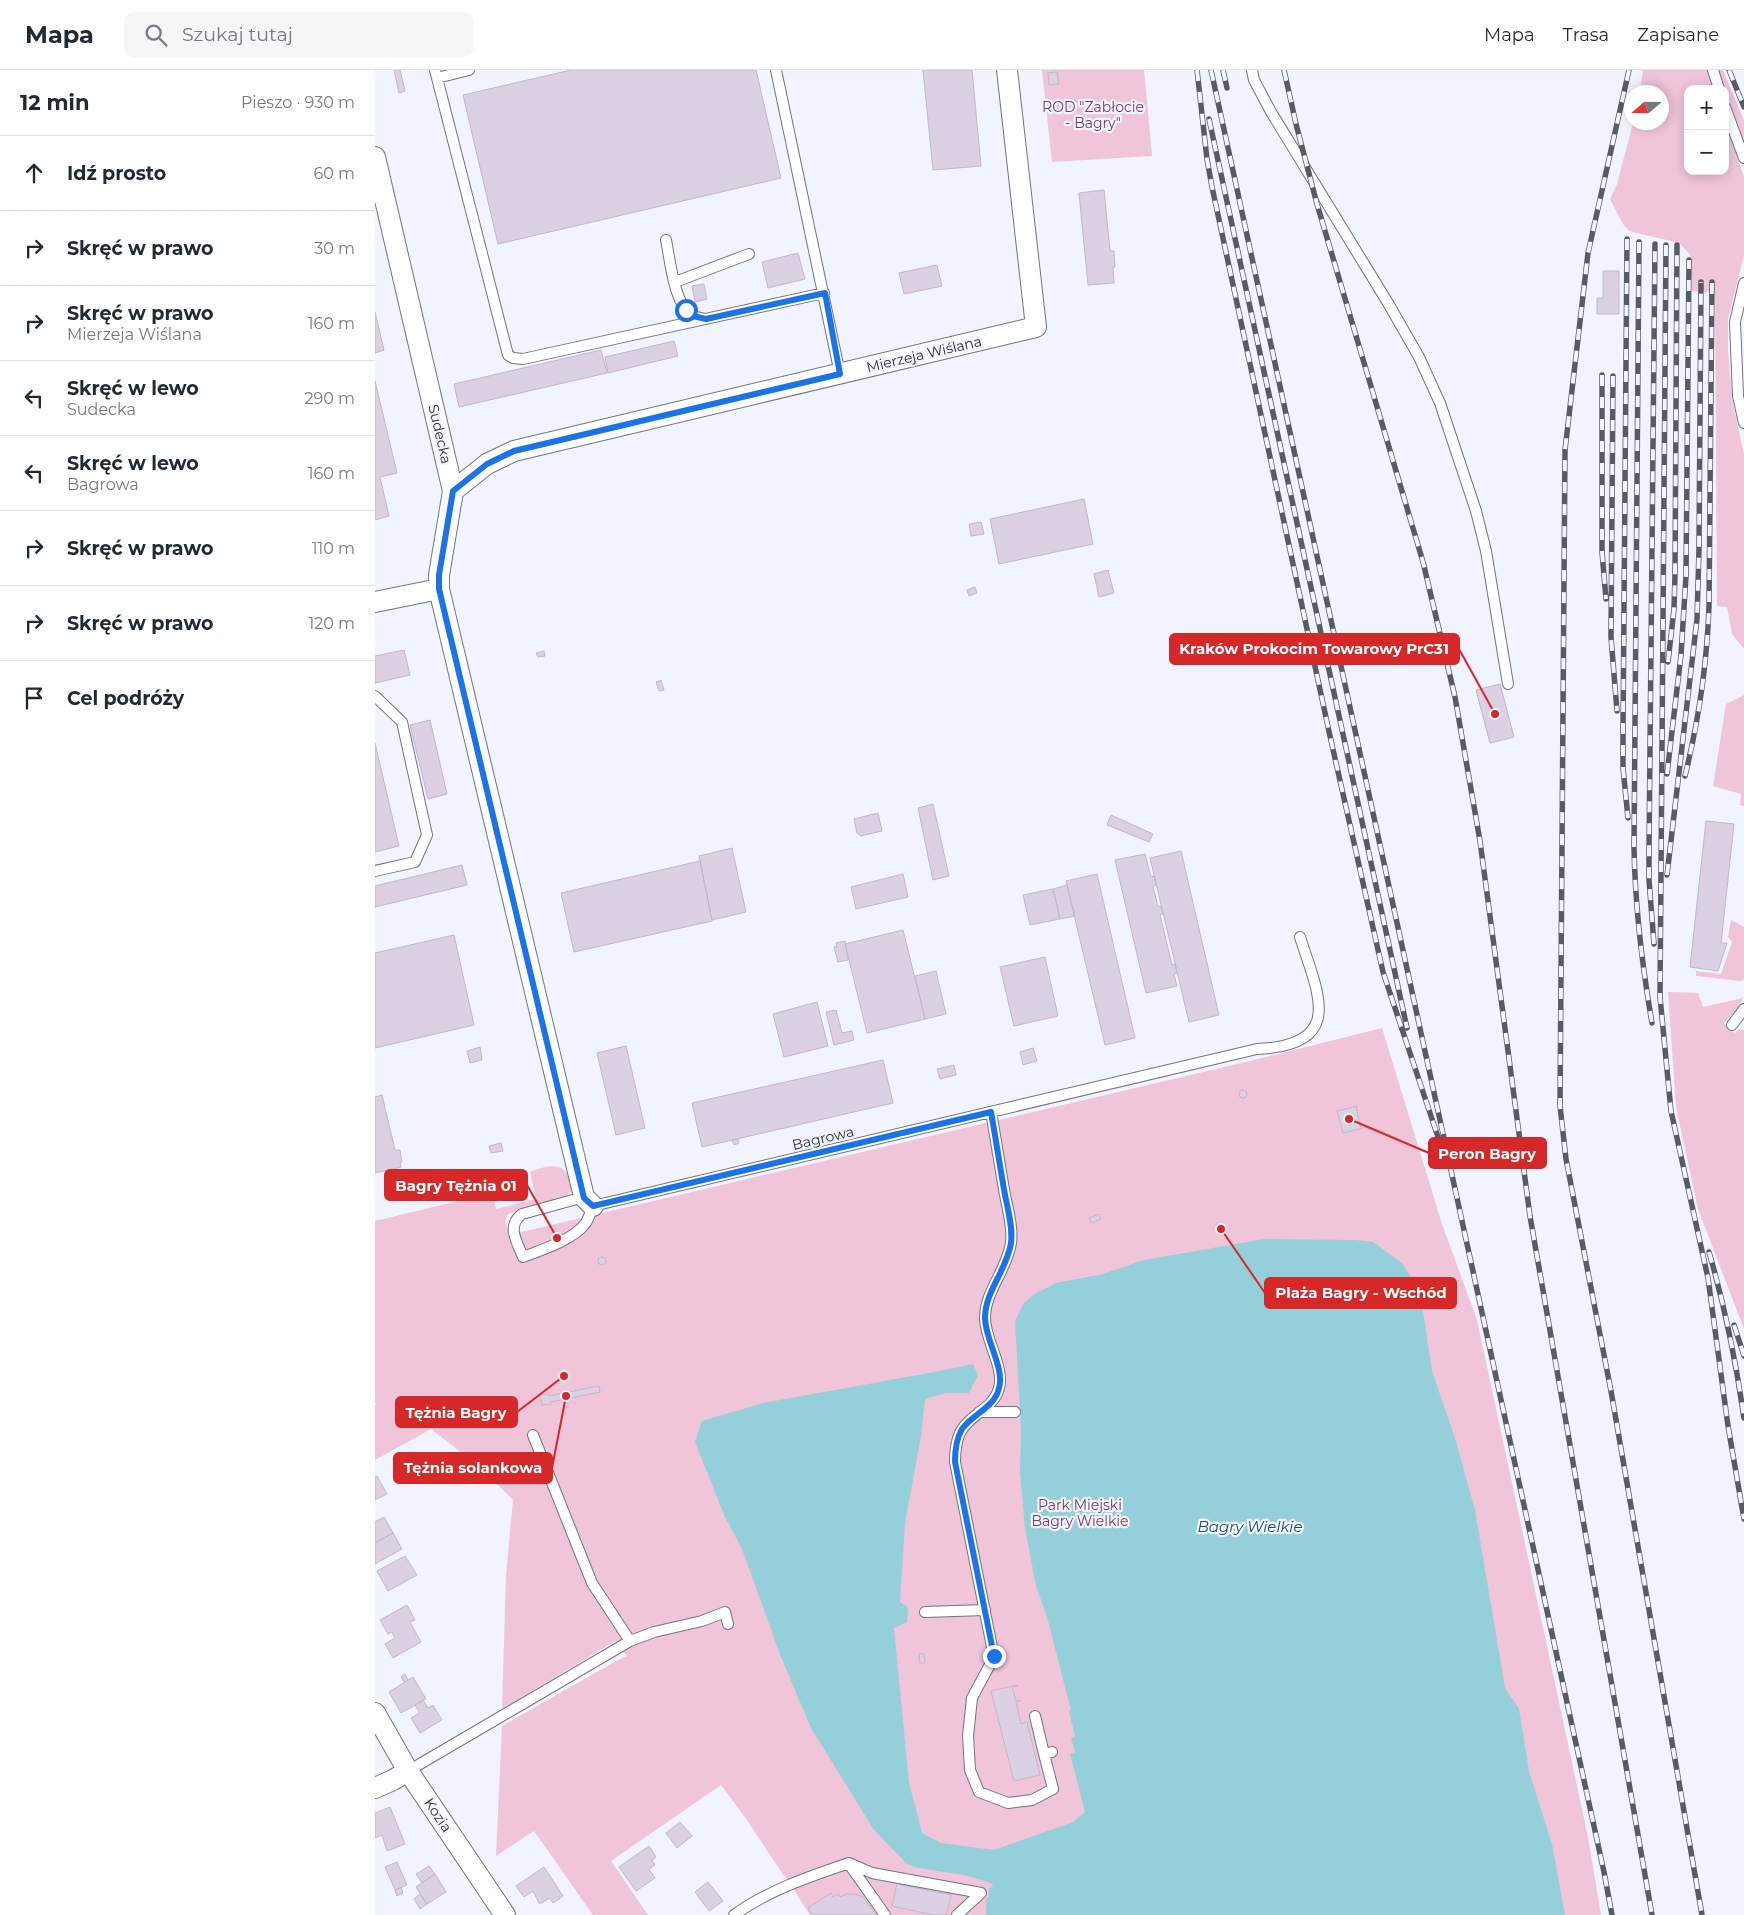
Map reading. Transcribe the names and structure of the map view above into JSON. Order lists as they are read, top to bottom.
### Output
{
  "streets": {
    "street": ["Mierzeja Wiślana", "Sudecka", "Kozia"],
    "lane": ["Bagrowa"]
  },
  "crossings": [
    ["Mierzeja Wiślana", "Sudecka"],
    ["Sudecka", "Bagrowa"]
  ],
  "water": ["Bagry Wielkie"],
  "parks": ["ROD \"Zabłocie - Bagry\"", "Park Miejski Bagry Wielkie"],
  "places": [
    "Kraków Prokocim Towarowy PrC31",
    "Peron Bagry",
    "Plaża Bagry - Wschód",
    "Bagry Tężnia 01",
    "Tężnia Bagry",
    "Tężnia solankowa"
  ],
  "north": "left",
  "page": {
    "header": "Mapa",
    "search": "Szukaj tutaj",
    "nav": ["Mapa", "Trasa", "Zapisane"],
    "heading": ["12 min", "Pieszo · 930 m"],
    "map_buttons": ["+", "−"],
    "list": [
      ["Idź prosto", "60 m"],
      ["Skręć w prawo", "30 m"],
      ["Skręć w prawo", "Mierzeja Wiślana", "160 m"],
      ["Skręć w lewo", "Sudecka", "290 m"],
      ["Skręć w lewo", "Bagrowa", "160 m"],
      ["Skręć w prawo", "110 m"],
      ["Skręć w prawo", "120 m"],
      "Cel podróży"
    ]
  }
}
